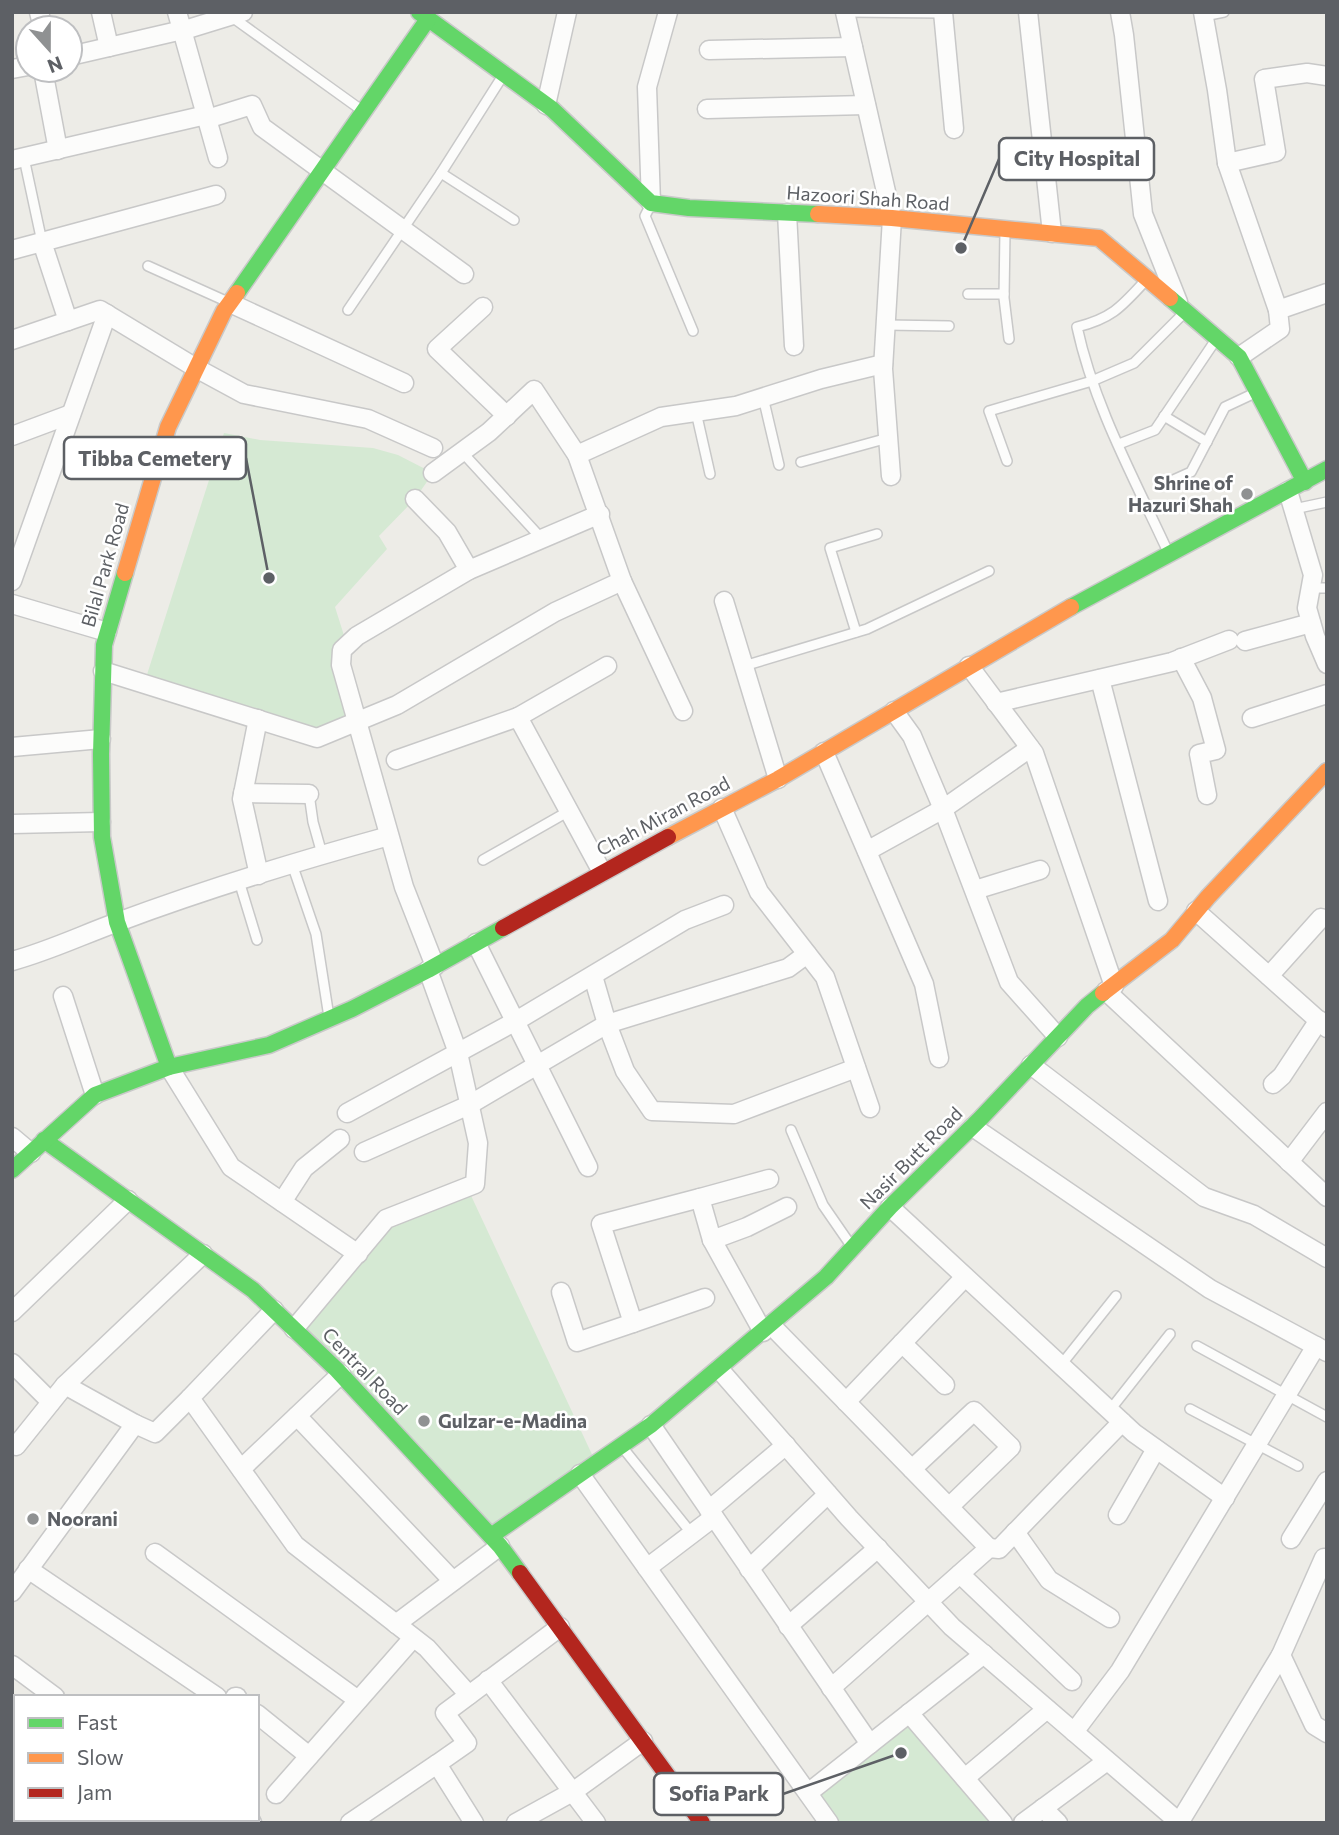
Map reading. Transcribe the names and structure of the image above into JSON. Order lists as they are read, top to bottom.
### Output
{
  "streets": {
    "street": [
      "Hazoori Shah Road",
      "Bilal Park Road",
      "Chah Miran Road",
      "Nasir Butt Road",
      "Central Road"
    ]
  },
  "crossings": [
    ["Hazoori Shah Road", "Chah Miran Road"],
    ["Bilal Park Road", "Chah Miran Road"],
    ["Chah Miran Road", "Central Road"],
    ["Nasir Butt Road", "Central Road"]
  ],
  "places": [
    "City Hospital",
    "Shrine of Hazuri Shah",
    "Tibba Cemetery",
    "Gulzar-e-Madina",
    "Noorani",
    "Sofia Park"
  ],
  "legend": ["Fast", "Slow", "Jam"],
  "north": "bottom"
}
